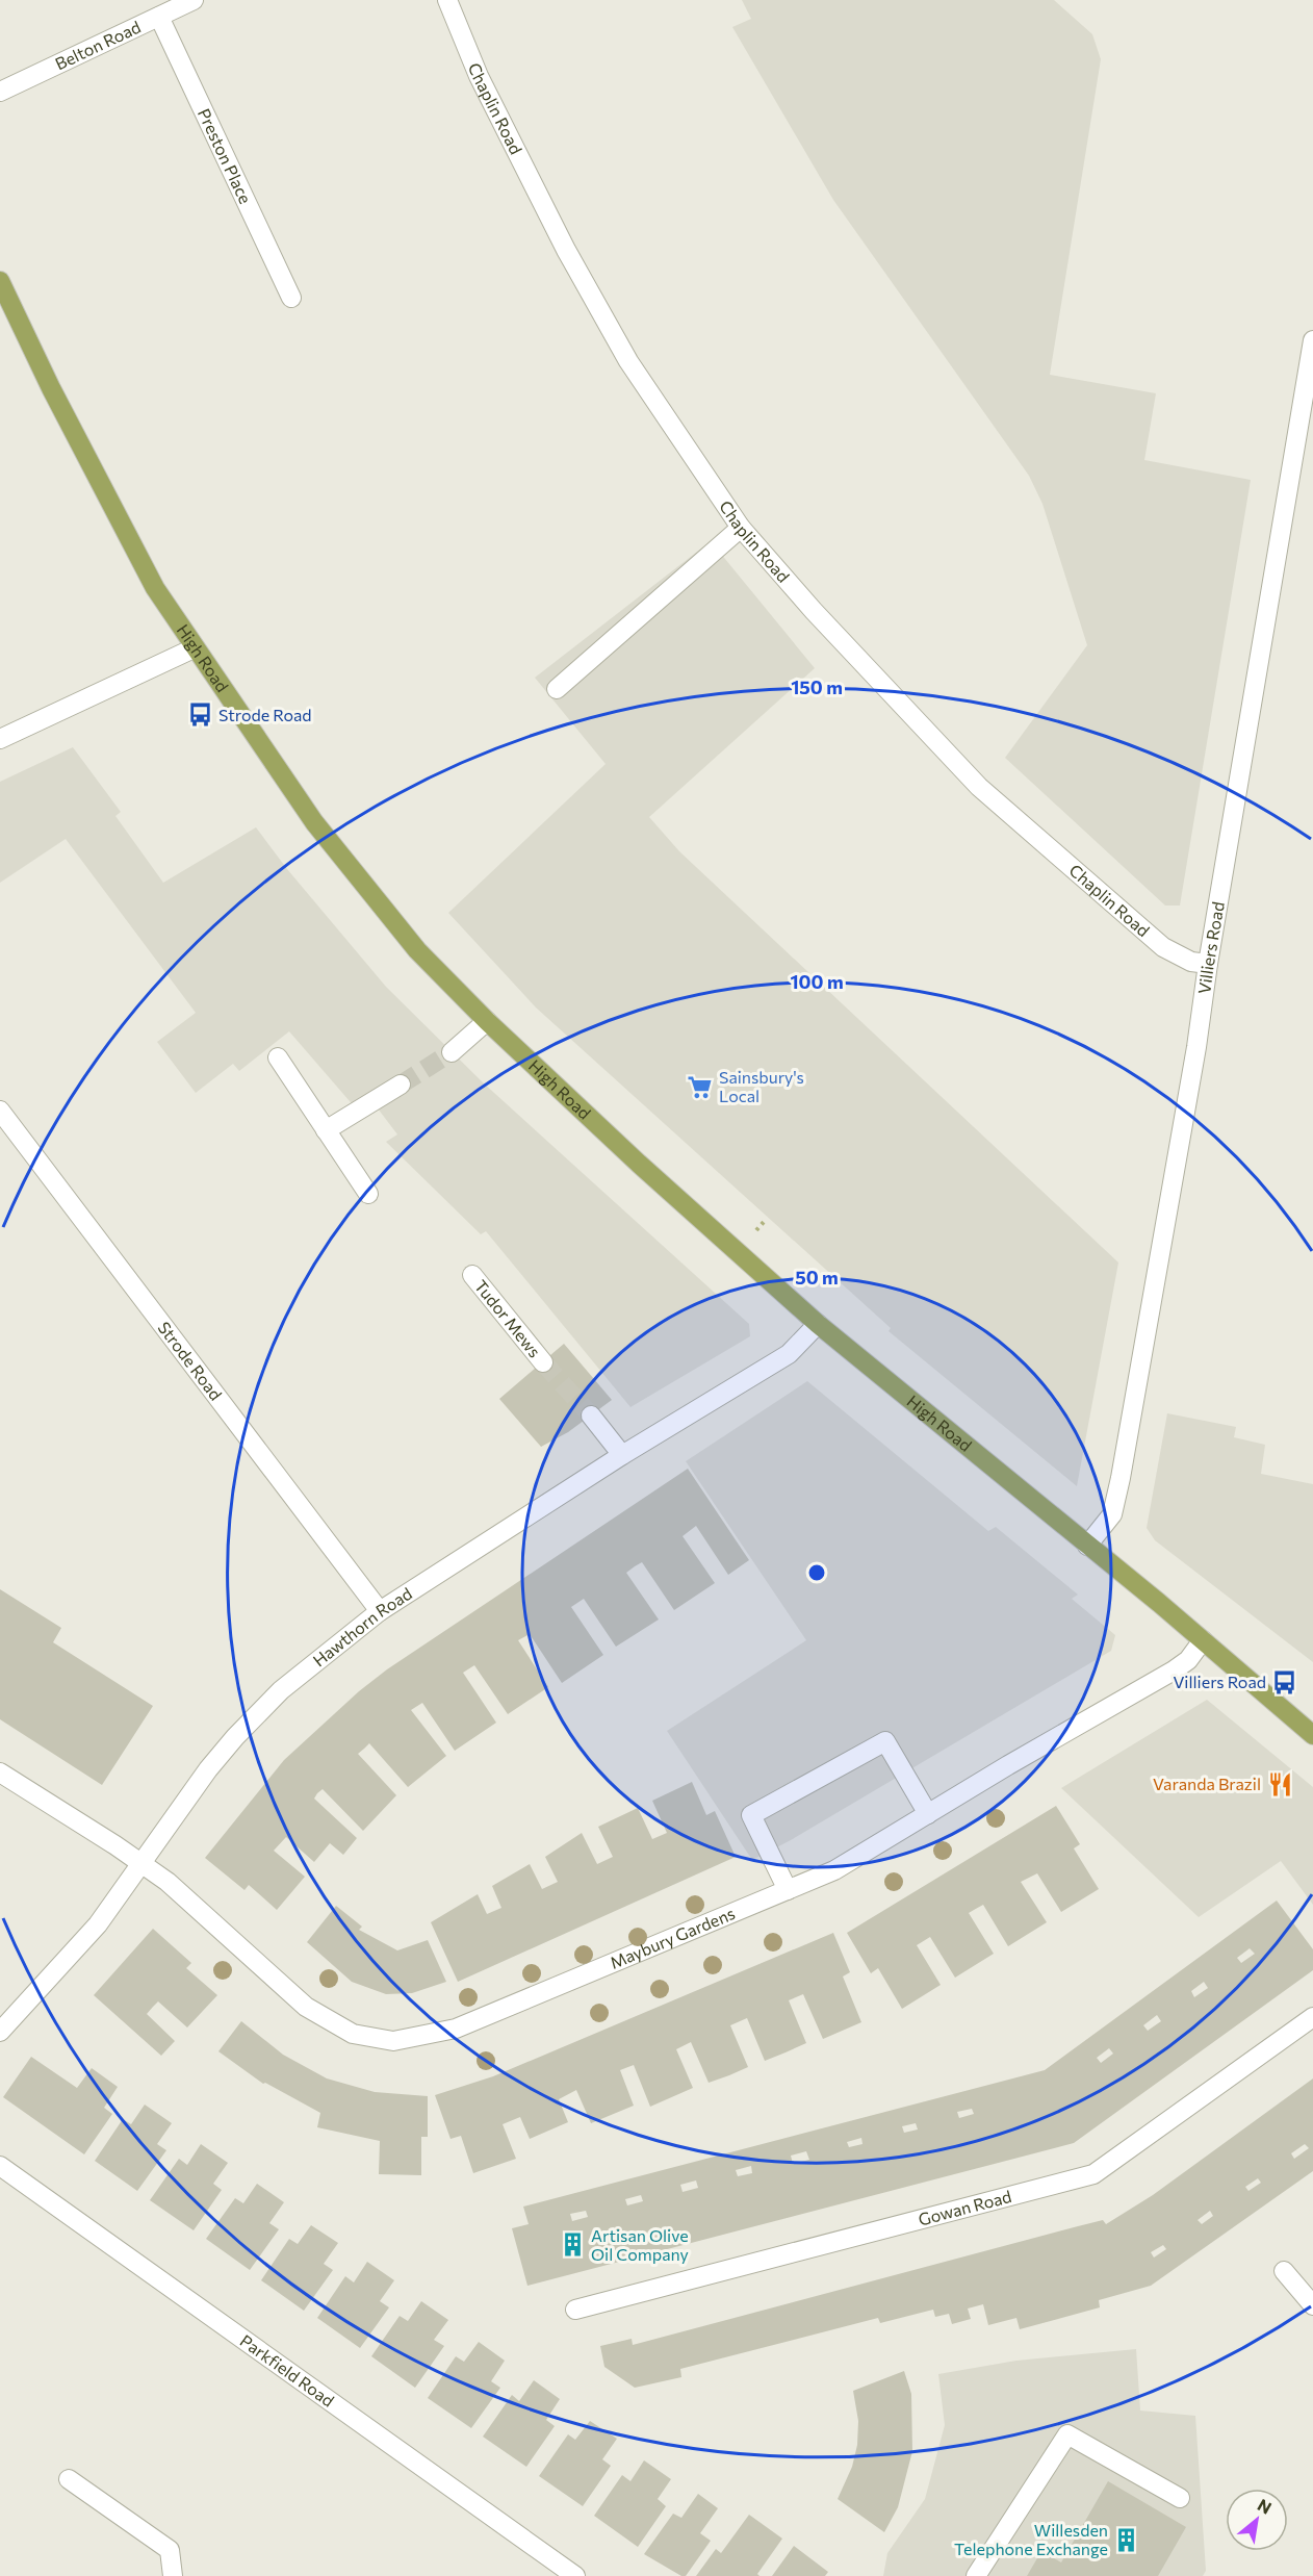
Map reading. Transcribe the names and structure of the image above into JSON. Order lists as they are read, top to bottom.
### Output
{
  "streets": {
    "main road": ["High Road"],
    "street": [
      "Belton Road",
      "Chaplin Road",
      "Preston Place",
      "Villiers Road",
      "Tudor Mews",
      "Strode Road",
      "Hawthorn Road",
      "Maybury Gardens",
      "Gowan Road",
      "Parkfield Road"
    ]
  },
  "crossings": [
    ["Belton Road", "Preston Place"],
    ["Chaplin Road", "Villiers Road"],
    ["High Road", "Villiers Road"],
    ["High Road", "Hawthorn Road"],
    ["High Road", "Maybury Gardens"],
    ["Strode Road", "Hawthorn Road"],
    ["Hawthorn Road", "Maybury Gardens"]
  ],
  "places": {
    "bus stop": ["Strode Road", "Villiers Road"],
    "supermarket": ["Sainsbury's Local"],
    "restaurant": ["Varanda Brazil"],
    "building": ["Artisan Olive Oil Company", "Willesden Telephone Exchange"]
  },
  "north": "top right",
  "rings": ["150 m", "100 m", "50 m"]
}
